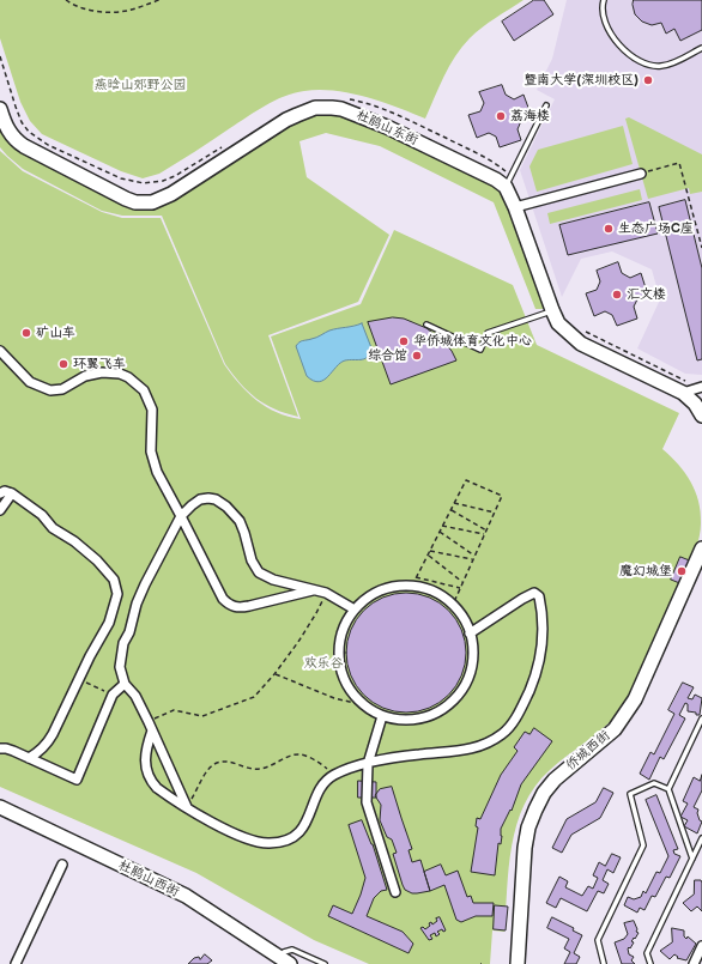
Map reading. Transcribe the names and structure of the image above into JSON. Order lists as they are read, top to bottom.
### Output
{
  "streets": {
    "street": ["杜鹃山东街", "侨城西街", "杜鹃山西街"]
  },
  "parks": ["燕晗山郊野公园", "欢乐谷"],
  "places": [
    "暨南大学(深圳校区)",
    "荔海楼",
    "生态广场C座",
    "汇文楼",
    "矿山车",
    "华侨城体育文化中心",
    "综合馆",
    "环翼飞车",
    "魔幻城堡"
  ]
}
